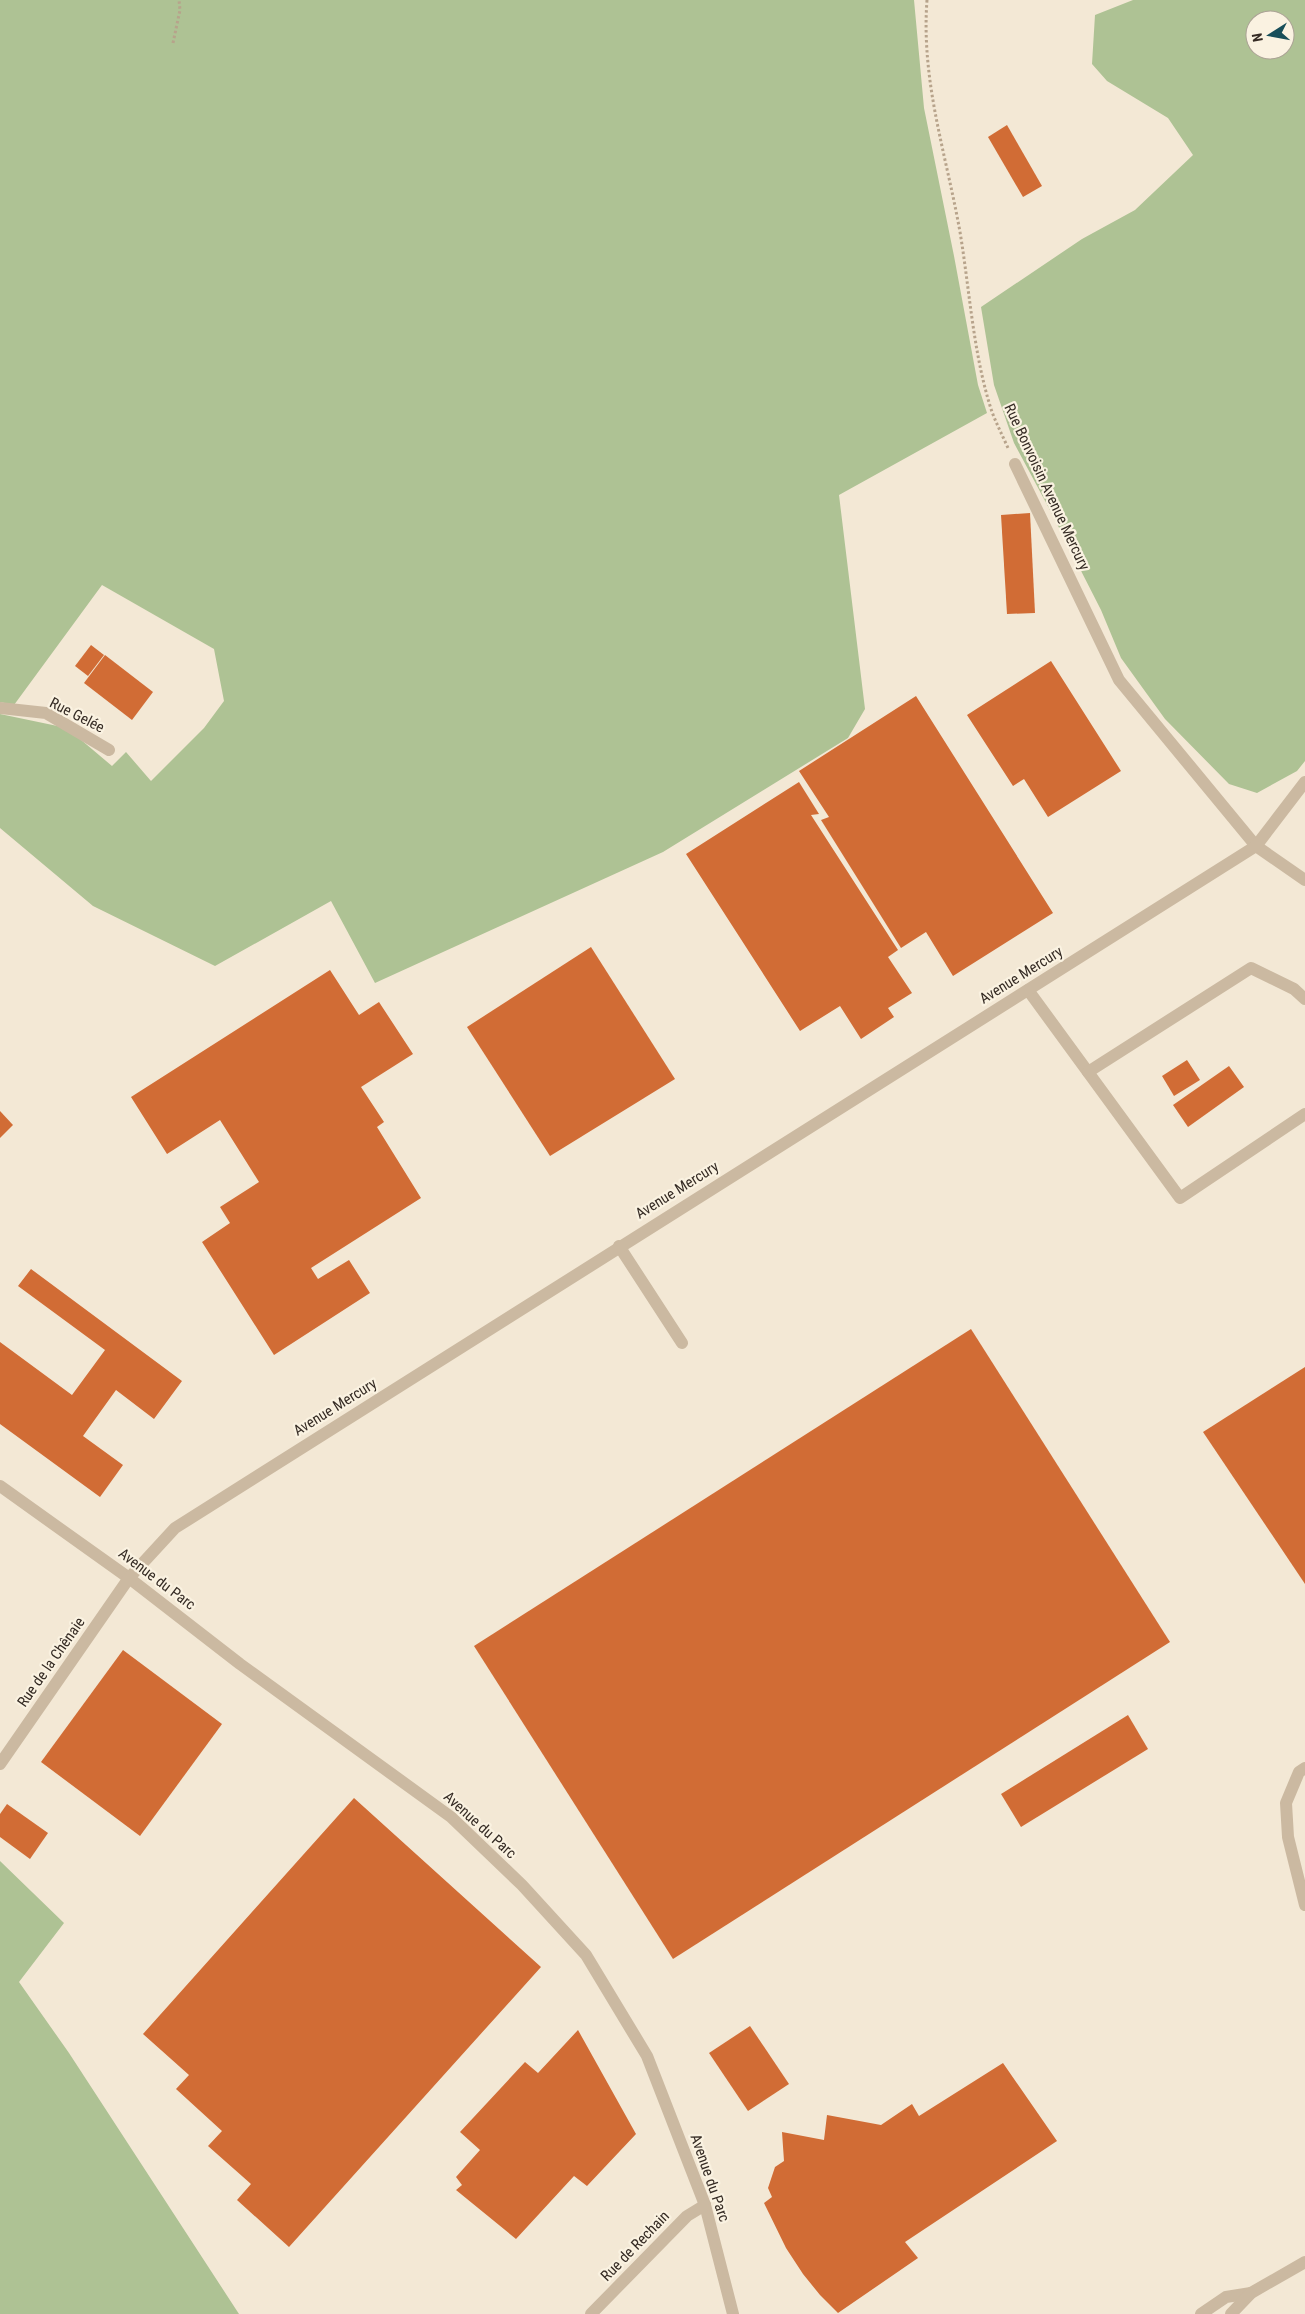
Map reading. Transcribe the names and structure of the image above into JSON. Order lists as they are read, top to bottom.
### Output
{
  "streets": {
    "street": [
      "Rue Bonvoisin Avenue Mercury",
      "Rue Gelée",
      "Avenue Mercury",
      "Avenue du Parc",
      "Rue de la Chênaie",
      "Rue de Rechain"
    ]
  },
  "crossings": [
    ["Rue Bonvoisin Avenue Mercury", "Avenue Mercury"],
    ["Avenue Mercury", "Avenue du Parc"],
    ["Avenue Mercury", "Rue de la Chênaie"],
    ["Avenue du Parc", "Rue de la Chênaie"],
    ["Avenue du Parc", "Rue de Rechain"]
  ],
  "north": "left"
}
